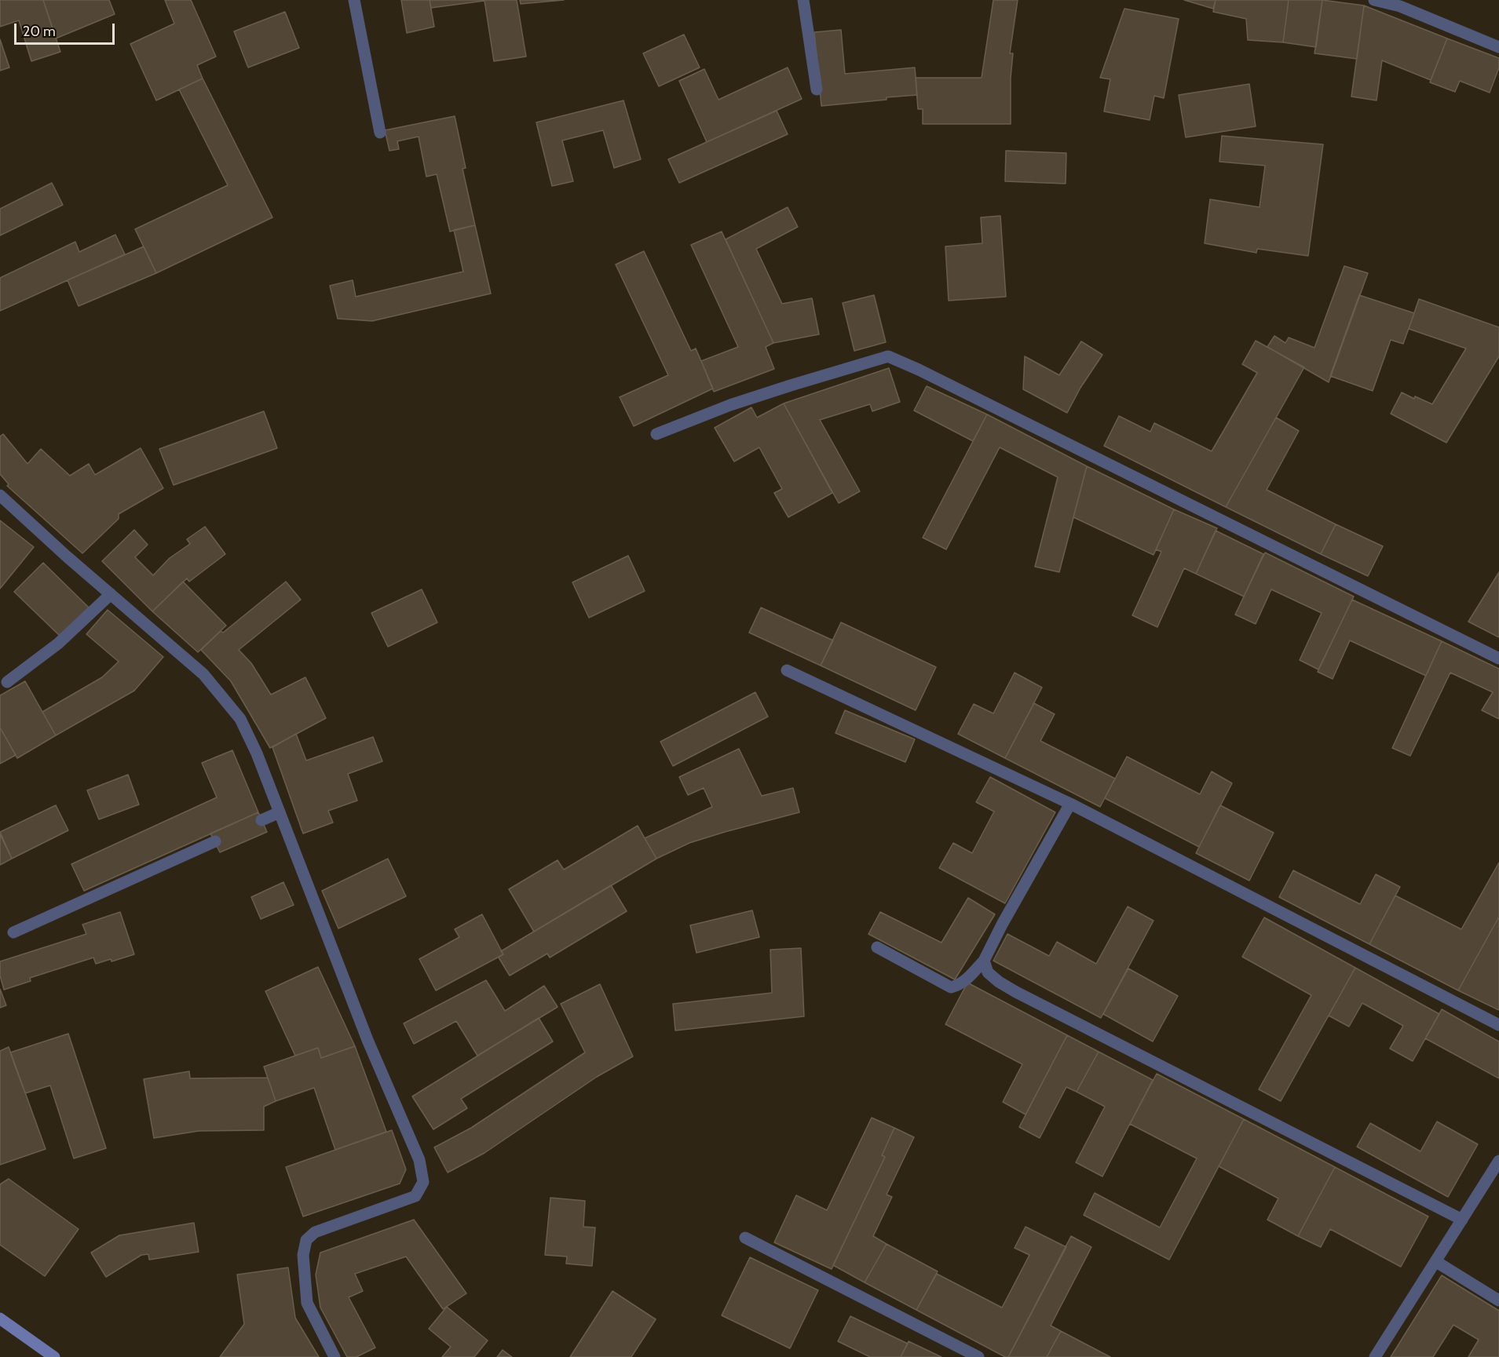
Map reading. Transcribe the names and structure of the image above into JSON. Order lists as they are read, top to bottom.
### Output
{
  "scale_bar": "20 m"
}
